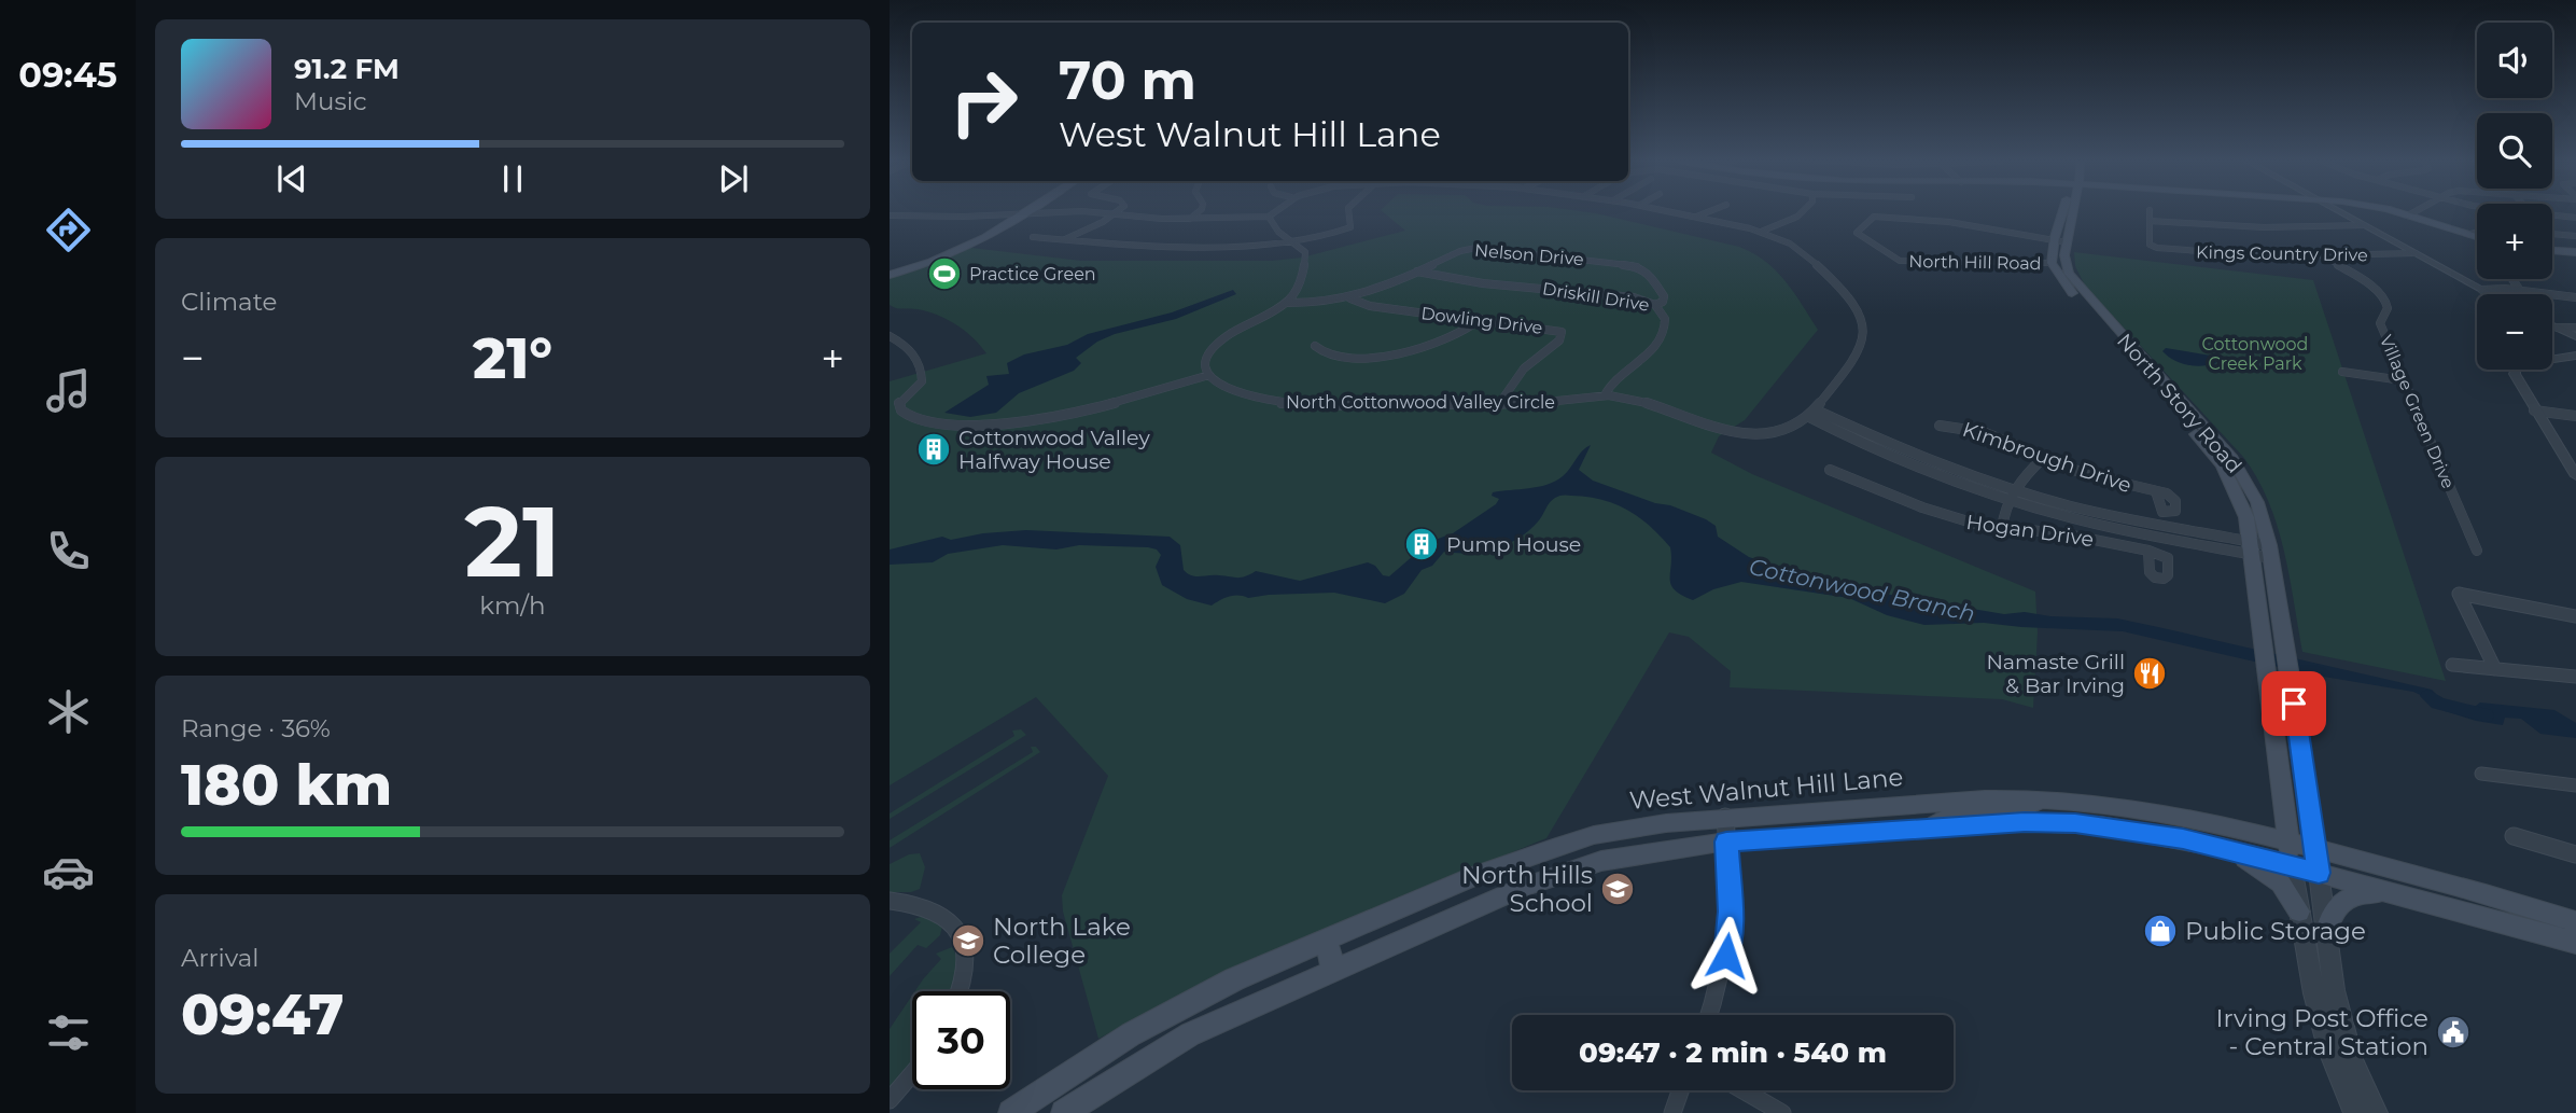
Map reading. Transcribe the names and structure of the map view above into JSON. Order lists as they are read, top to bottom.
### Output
{
  "streets": {
    "main road": ["North Story Road", "West Walnut Hill Lane"],
    "street": [
      "Kings Country Drive",
      "Nelson Drive",
      "North Hill Road",
      "Driskill Drive",
      "Dowling Drive",
      "North Cottonwood Valley Circle",
      "Village Green Drive",
      "Kimbrough Drive",
      "Hogan Drive"
    ]
  },
  "crossings": [
    ["Kings Country Drive", "Village Green Drive"],
    ["Nelson Drive", "Driskill Drive"],
    ["Nelson Drive", "Dowling Drive"],
    ["North Hill Road", "North Story Road"],
    ["Driskill Drive", "North Cottonwood Valley Circle"],
    ["Dowling Drive", "North Cottonwood Valley Circle"],
    ["North Story Road", "West Walnut Hill Lane"]
  ],
  "water": ["Cottonwood Branch"],
  "parks": ["Cottonwood Creek Park"],
  "places": {
    "sports": ["Practice Green"],
    "building": ["Cottonwood Valley Halfway House", "Pump House"],
    "restaurant": ["Namaste Grill & Bar Irving"],
    "school or university": ["North Hills School", "North Lake College"],
    "shop": ["Public Storage"],
    "public building": ["Irving Post Office - Central Station"]
  },
  "page": {
    "tabs": "09:45",
    "map_buttons": ["+", "−"],
    "turn": ["70 m", "West Walnut Hill Lane"],
    "song": ["91.2 FM", "Music"],
    "tile": [
      "Climate",
      ["21", "km/h"],
      ["Range · 36%", "180 km"],
      ["Arrival", "09:47"]
    ],
    "heat": ["−", "21°", "+"],
    "limit": "30",
    "trip": "09:47 · 2 min · 540 m"
  }
}
